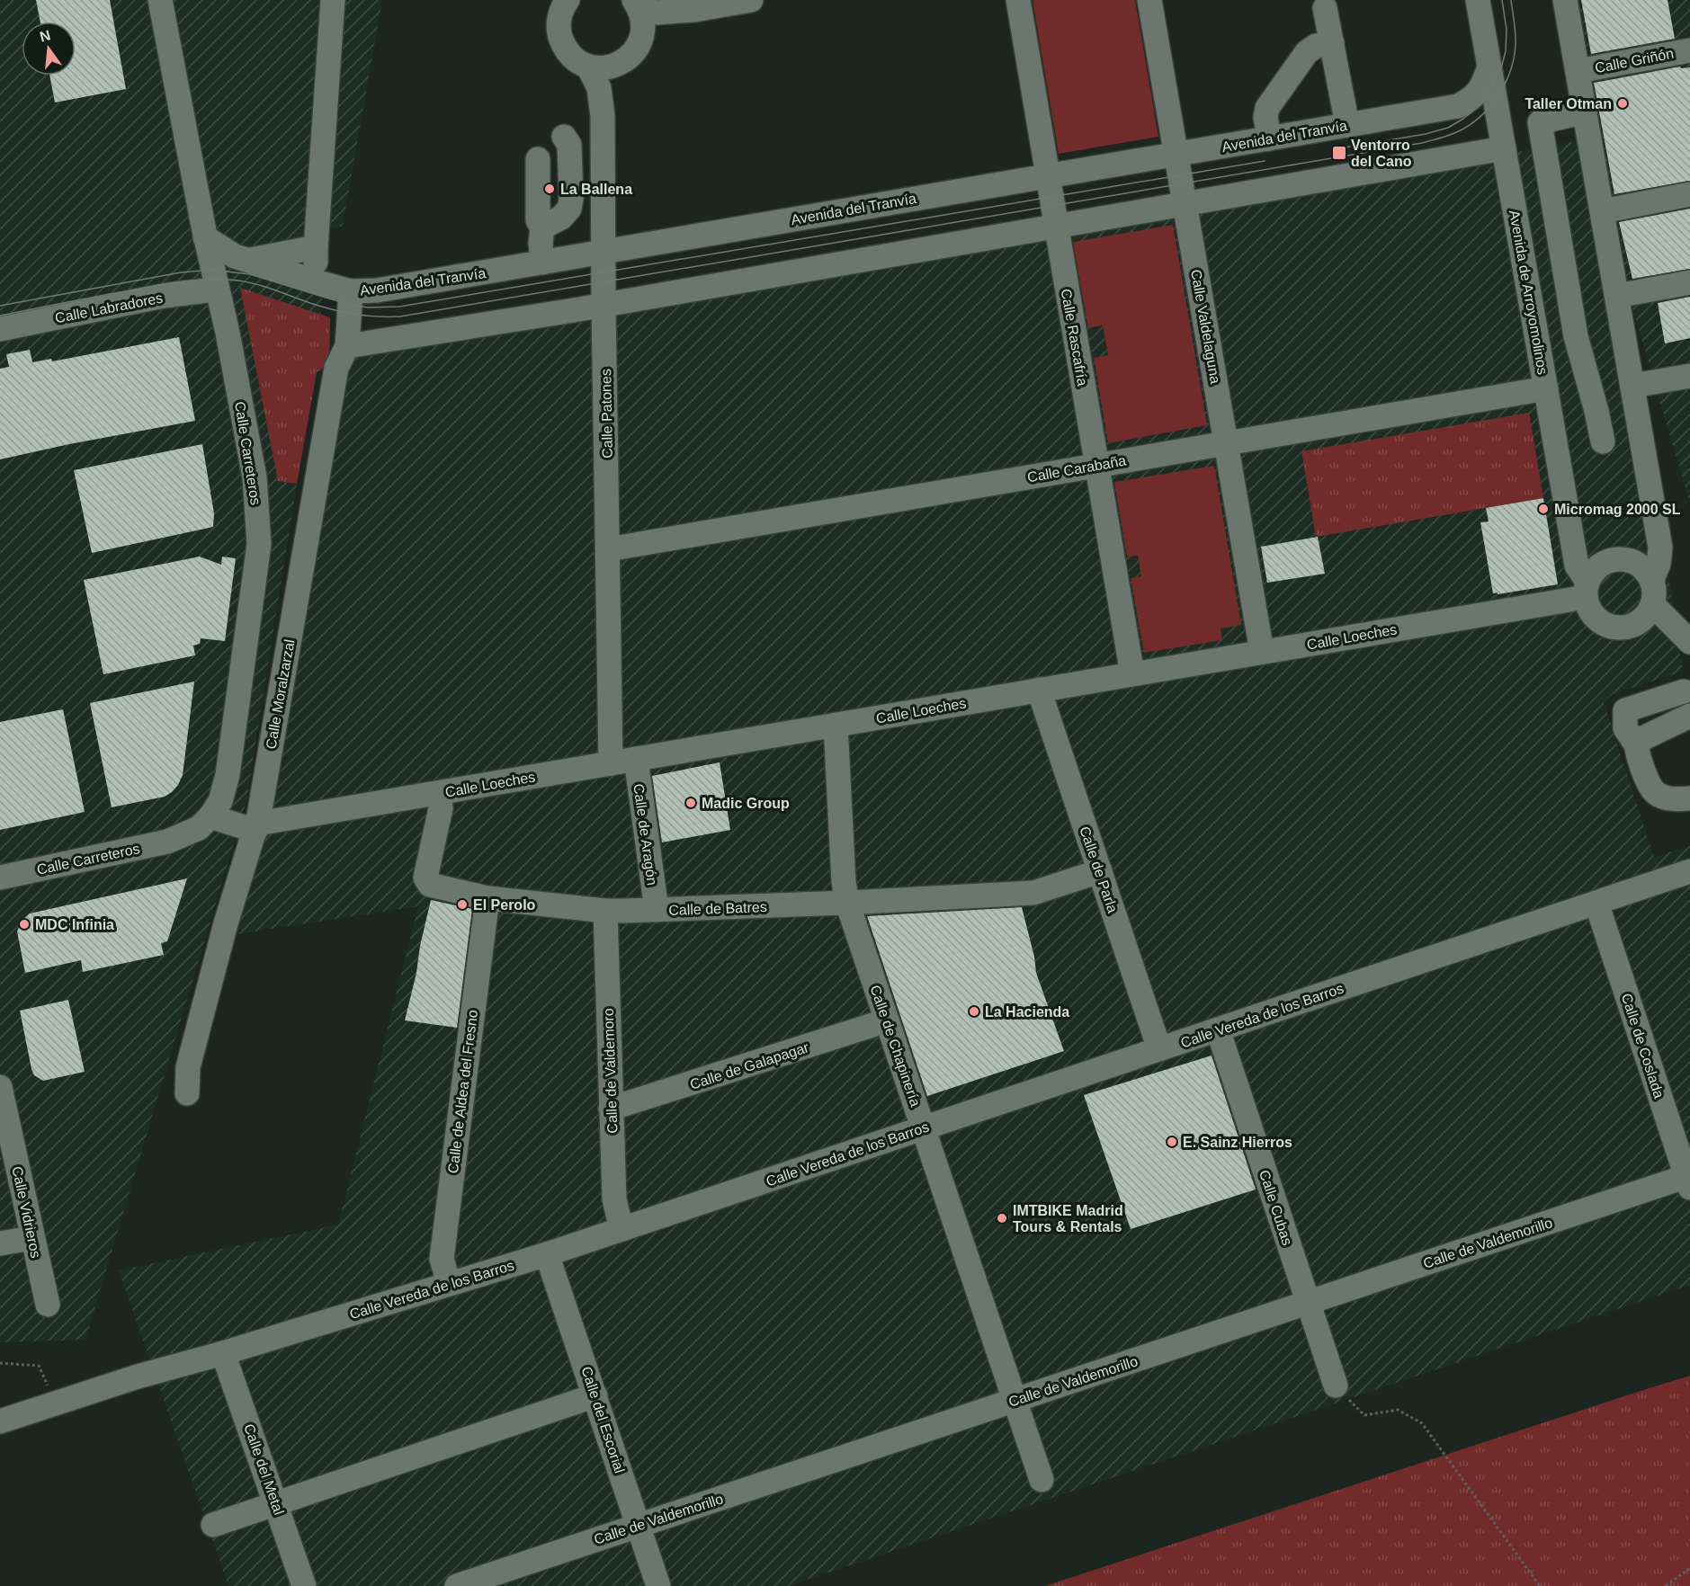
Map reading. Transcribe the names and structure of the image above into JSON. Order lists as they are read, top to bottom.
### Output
{
  "streets": {
    "street": [
      "Calle Griñón",
      "Avenida del Tranvía",
      "Avenida de Arroyomolinos",
      "Calle Labradores",
      "Calle Valdelaguna",
      "Calle Rascafría",
      "Calle Patones",
      "Calle Carreteros",
      "Calle Carabaña",
      "Calle Loeches",
      "Calle Moralzarzal",
      "Calle de Aragón",
      "Calle de Parla",
      "Calle de Batres",
      "Calle Vereda de los Barros",
      "Calle de Chapinería",
      "Calle de Coslada",
      "Calle de Galapagar",
      "Calle de Valdemoro",
      "Calle de Aldea del Fresno",
      "Calle Cubas",
      "Calle Vidrieros",
      "Calle de Valdemorillo",
      "Calle del Escorial",
      "Calle del Metal"
    ]
  },
  "crossings": [
    ["Avenida del Tranvía", "Avenida de Arroyomolinos"],
    ["Avenida del Tranvía", "Calle Valdelaguna"],
    ["Avenida del Tranvía", "Calle Rascafría"],
    ["Avenida del Tranvía", "Calle Patones"],
    ["Avenida del Tranvía", "Calle Carreteros"],
    ["Avenida del Tranvía", "Calle Moralzarzal"],
    ["Avenida de Arroyomolinos", "Calle Carabaña"],
    ["Avenida de Arroyomolinos", "Calle Loeches"],
    ["Calle Labradores", "Calle Carreteros"],
    ["Calle Valdelaguna", "Calle Carabaña"],
    ["Calle Valdelaguna", "Calle Loeches"],
    ["Calle Rascafría", "Calle Carabaña"],
    ["Calle Rascafría", "Calle Loeches"],
    ["Calle Patones", "Calle Carabaña"],
    ["Calle Patones", "Calle Loeches"],
    ["Calle Carreteros", "Calle Loeches"],
    ["Calle Loeches", "Calle Moralzarzal"],
    ["Calle Loeches", "Calle de Aragón"],
    ["Calle Loeches", "Calle de Parla"],
    ["Calle Loeches", "Calle de Batres"],
    ["Calle Loeches", "Calle de Chapinería"],
    ["Calle de Aragón", "Calle de Batres"],
    ["Calle de Parla", "Calle de Batres"],
    ["Calle de Parla", "Calle Vereda de los Barros"],
    ["Calle de Batres", "Calle de Chapinería"],
    ["Calle de Batres", "Calle de Valdemoro"],
    ["Calle de Batres", "Calle de Aldea del Fresno"],
    ["Calle Vereda de los Barros", "Calle de Chapinería"],
    ["Calle Vereda de los Barros", "Calle de Coslada"],
    ["Calle Vereda de los Barros", "Calle de Valdemoro"],
    ["Calle Vereda de los Barros", "Calle de Aldea del Fresno"],
    ["Calle Vereda de los Barros", "Calle Cubas"],
    ["Calle Vereda de los Barros", "Calle del Escorial"],
    ["Calle Vereda de los Barros", "Calle del Metal"],
    ["Calle de Chapinería", "Calle de Galapagar"],
    ["Calle de Chapinería", "Calle de Valdemorillo"],
    ["Calle de Coslada", "Calle de Valdemorillo"],
    ["Calle de Galapagar", "Calle de Valdemoro"],
    ["Calle Cubas", "Calle de Valdemorillo"],
    ["Calle de Valdemorillo", "Calle del Escorial"]
  ],
  "places": {
    "other": [
      "Taller Otman",
      "La Ballena",
      "Micromag 2000 SL",
      "Madic Group",
      "El Perolo",
      "MDC Infinia",
      "La Hacienda",
      "E. Sainz Hierros",
      "IMTBIKE Madrid Tours & Rentals"
    ],
    "transit": ["Ventorro del Cano"]
  },
  "north": "top"
}
